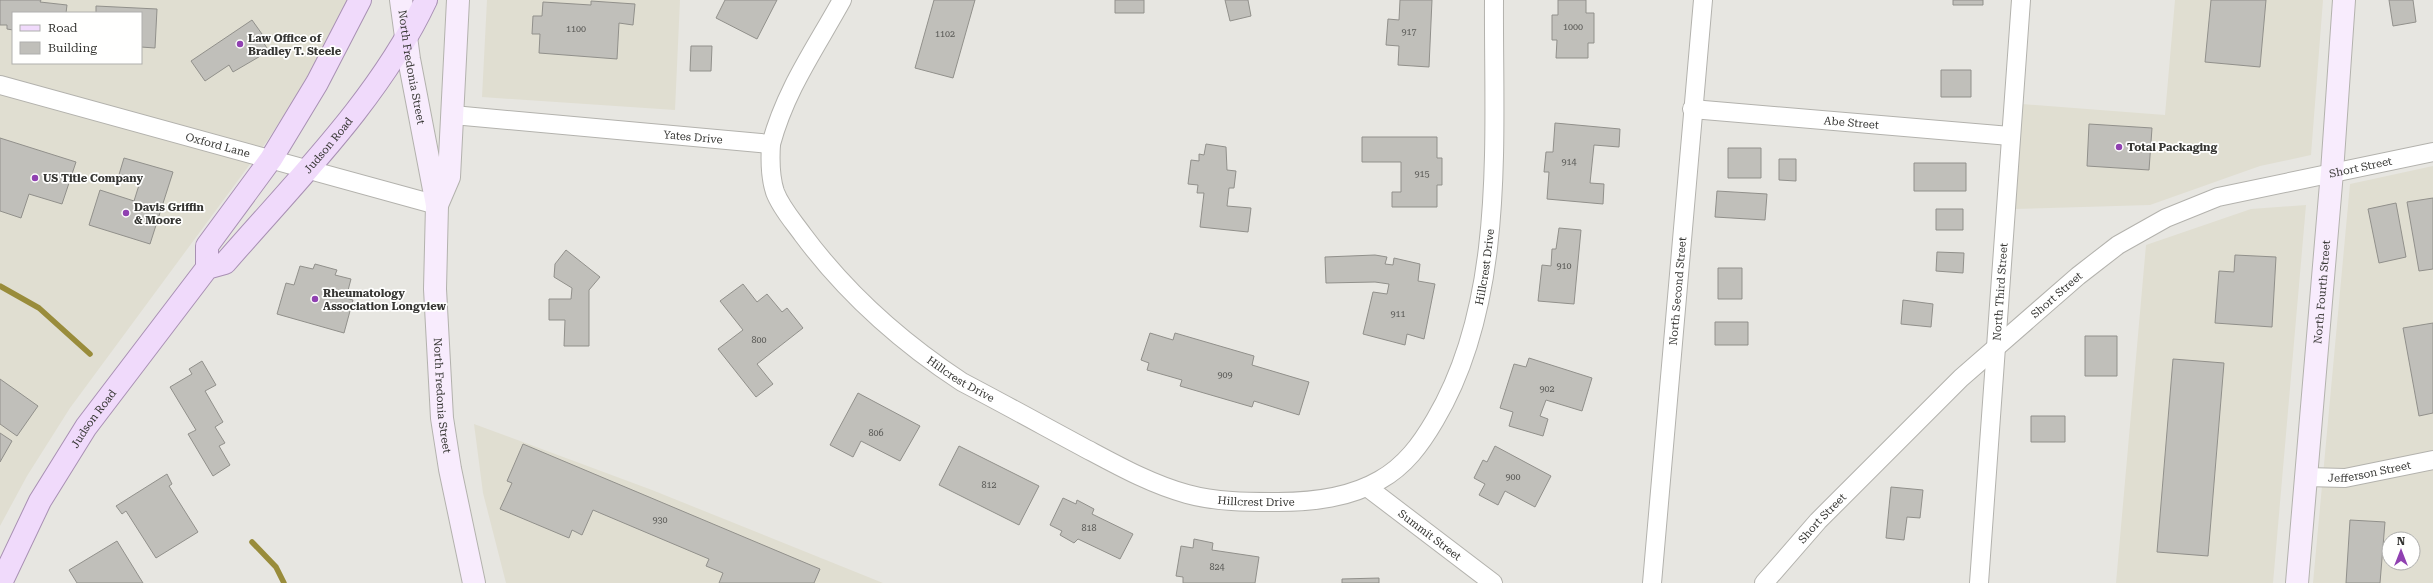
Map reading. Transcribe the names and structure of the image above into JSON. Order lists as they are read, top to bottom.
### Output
{
  "streets": {
    "main road": ["Judson Road"],
    "street": [
      "North Fredonia Street",
      "Abe Street",
      "Yates Drive",
      "Oxford Lane",
      "Short Street",
      "Hillcrest Drive",
      "North Second Street",
      "North Third Street",
      "North Fourth Street",
      "Jefferson Street",
      "Summit Street"
    ]
  },
  "crossings": [
    ["North Fredonia Street", "Yates Drive"],
    ["North Fredonia Street", "Oxford Lane"],
    ["North Fredonia Street", "Judson Road"],
    ["Abe Street", "North Second Street"],
    ["Abe Street", "North Third Street"],
    ["Yates Drive", "Hillcrest Drive"],
    ["Oxford Lane", "Judson Road"],
    ["Short Street", "North Third Street"],
    ["Short Street", "North Fourth Street"],
    ["Hillcrest Drive", "Summit Street"],
    ["North Fourth Street", "Jefferson Street"]
  ],
  "places": [
    "Law Office of Bradley T. Steele",
    "Total Packaging",
    "US Title Company",
    "Davis Griffin & Moore",
    "Rheumatology Association Longview"
  ],
  "house_numbers": [
    "1000",
    "1100",
    "917",
    "1102",
    "914",
    "915",
    "910",
    "911",
    "800",
    "909",
    "902",
    "806",
    "900",
    "812",
    "930",
    "818",
    "824"
  ],
  "legend": ["Road", "Building"],
  "north": "top"
}
